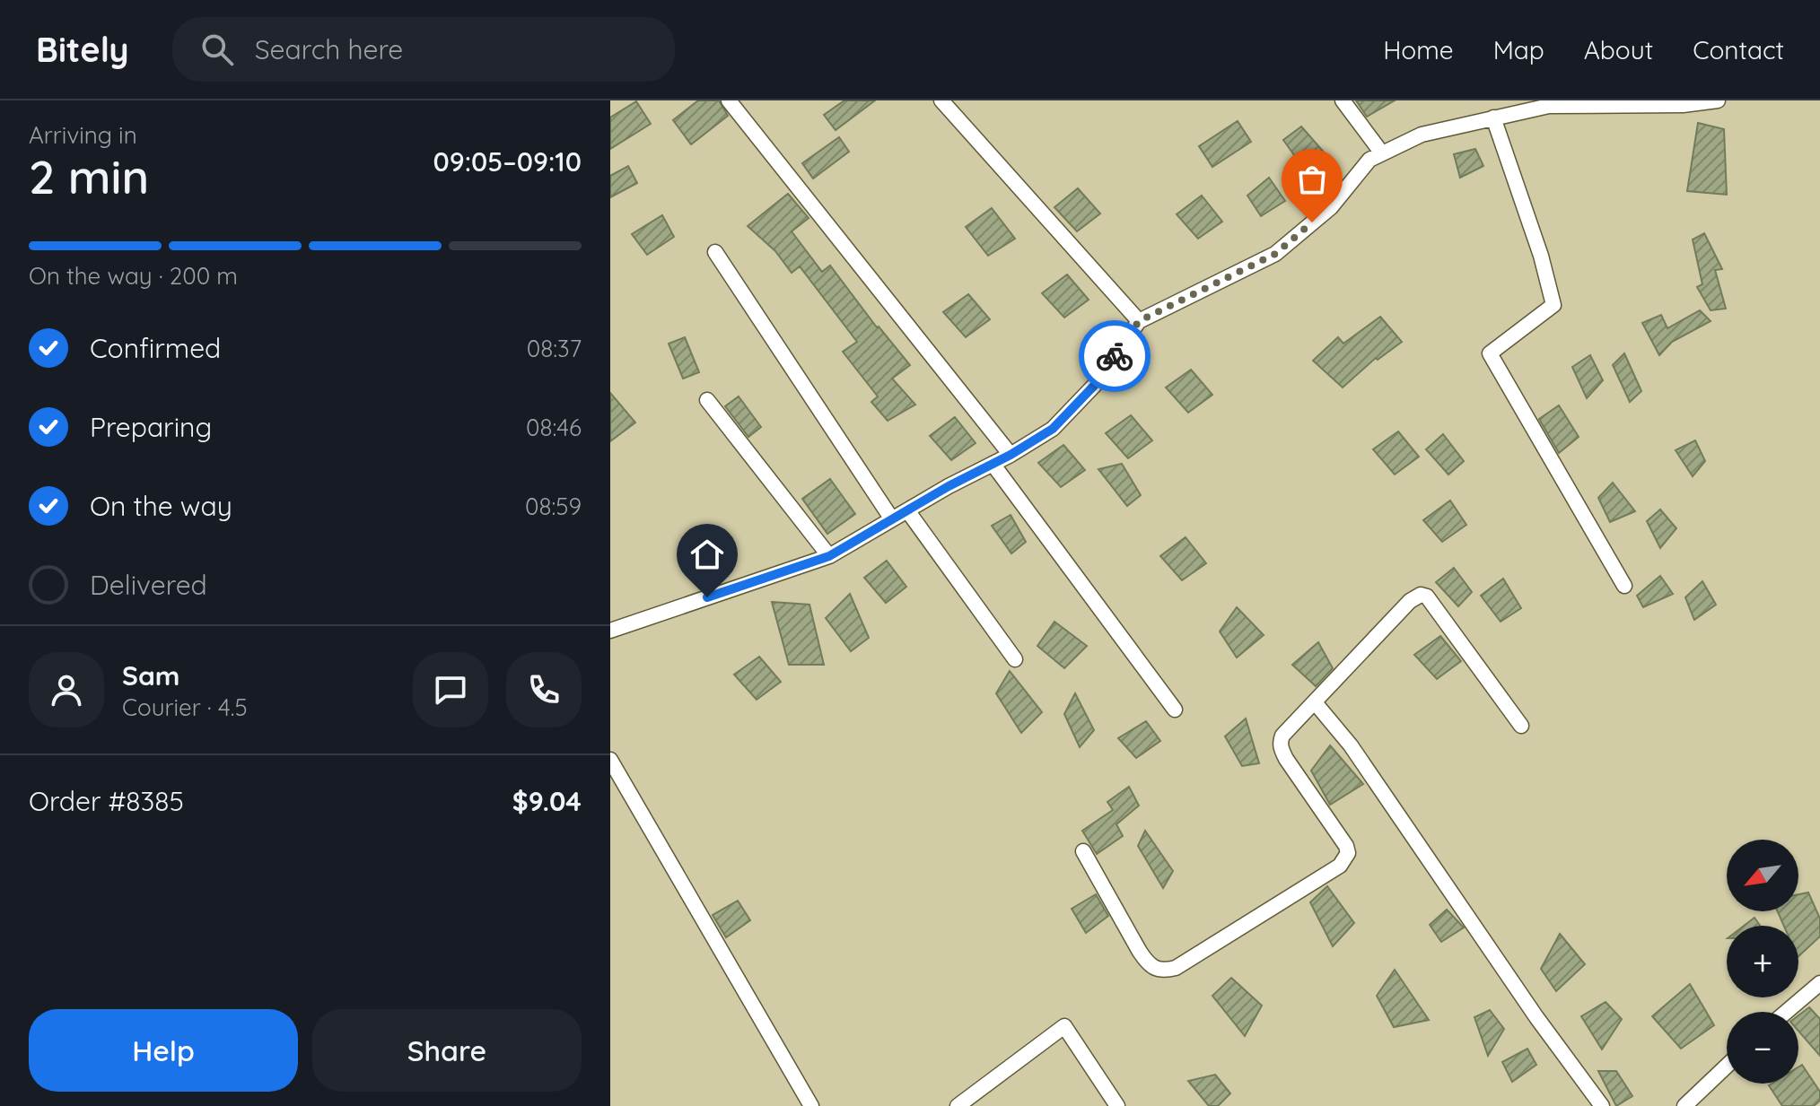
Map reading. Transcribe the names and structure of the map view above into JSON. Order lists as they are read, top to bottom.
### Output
{
  "north": "bottom left",
  "page": {
    "header": "Bitely",
    "search": "Search here",
    "nav": [
      "Home",
      "Map",
      "About",
      "Contact"
    ],
    "heading": ["2 min", "Arriving in", "09:05–09:10"],
    "panel": [
      "Sam",
      "Courier · 4.5",
      "Order #8385",
      "$9.04"
    ],
    "bar": "On the way · 200 m",
    "list": [
      ["Confirmed", "08:37"],
      ["Preparing", "08:46"],
      ["On the way", "08:59"],
      "Delivered"
    ],
    "map_buttons": ["+", "−"],
    "buttons": ["Help", "Share"]
  }
}
